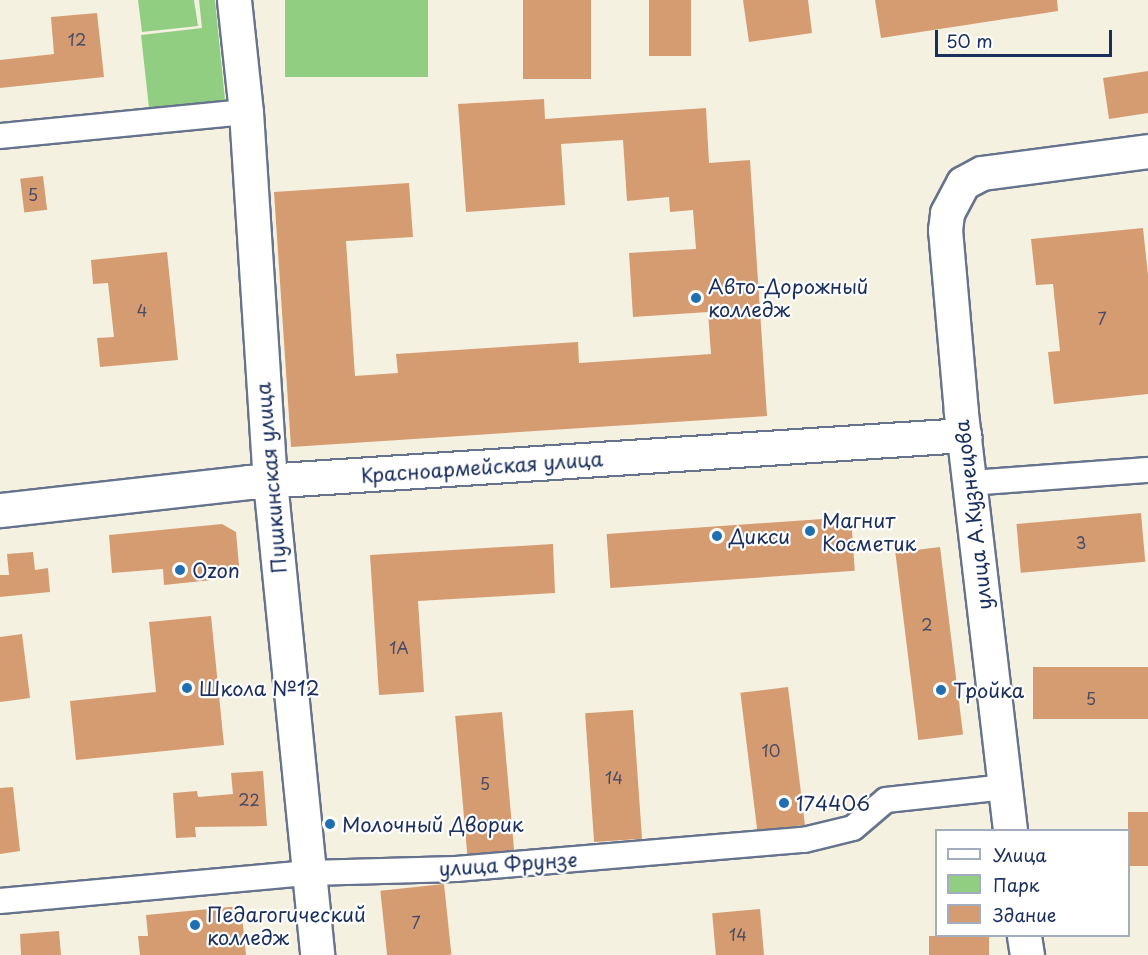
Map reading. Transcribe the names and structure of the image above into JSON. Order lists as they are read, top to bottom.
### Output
{
  "streets": {
    "main road": ["Красноармейская улица", "Пушкинская улица", "улица А.Кузнецова"],
    "street": ["улица Фрунзе"]
  },
  "crossings": [
    ["Красноармейская улица", "Пушкинская улица"],
    ["Красноармейская улица", "улица А.Кузнецова"],
    ["Пушкинская улица", "улица Фрунзе"],
    ["улица А.Кузнецова", "улица Фрунзе"]
  ],
  "places": [
    "Авто-Дорожный колледж",
    "Магнит Косметик",
    "Дикси",
    "Ozon",
    "Школа №12",
    "Тройка",
    "174406",
    "Молочный Дворик",
    "Педагогический колледж"
  ],
  "house_numbers": [
    "12",
    "5",
    "4",
    "7",
    "3",
    "2",
    "1А",
    "5",
    "10",
    "14",
    "5",
    "22",
    "7",
    "14"
  ],
  "legend": ["Улица", "Парк", "Здание"],
  "scale_bar": "50 m"
}
